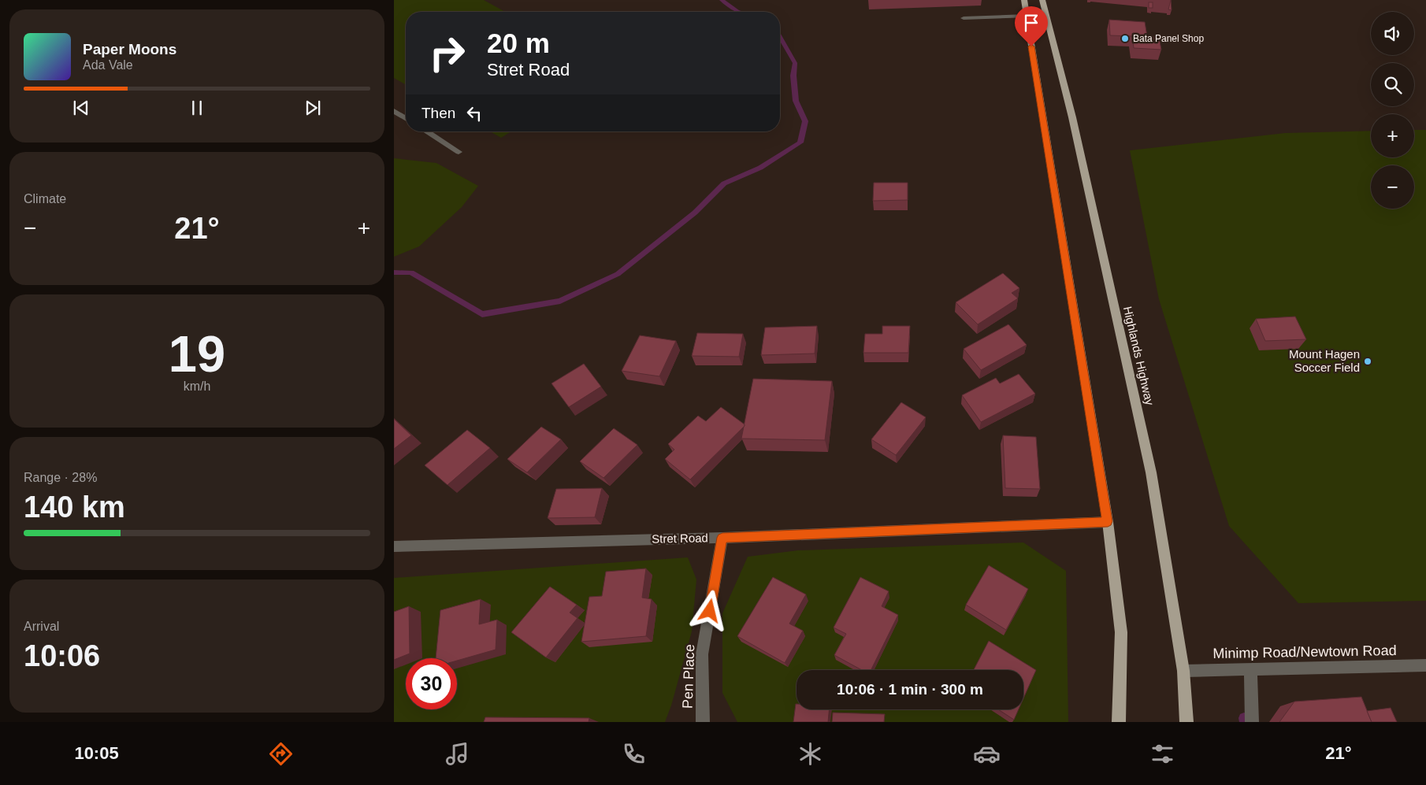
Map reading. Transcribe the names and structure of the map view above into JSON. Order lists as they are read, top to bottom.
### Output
{
  "streets": {
    "main road": ["Highlands Highway"],
    "street": ["Stret Road", "Minimp Road/Newtown Road", "Pen Place"]
  },
  "crossings": [
    ["Highlands Highway", "Minimp Road/Newtown Road"],
    ["Stret Road", "Pen Place"]
  ],
  "places": ["Bata Panel Shop", "Mount Hagen Soccer Field"],
  "page": {
    "map_buttons": ["+", "−"],
    "turn": ["20 m", "Stret Road"],
    "song": ["Paper Moons", "Ada Vale"],
    "then": "Then",
    "tile": [
      "Climate",
      ["19", "km/h"],
      ["Range · 28%", "140 km"],
      ["Arrival", "10:06"]
    ],
    "heat": ["−", "21°", "+"],
    "limit": "30",
    "trip": "10:06 · 1 min · 300 m",
    "tabs": ["10:05", "21°"]
  }
}
